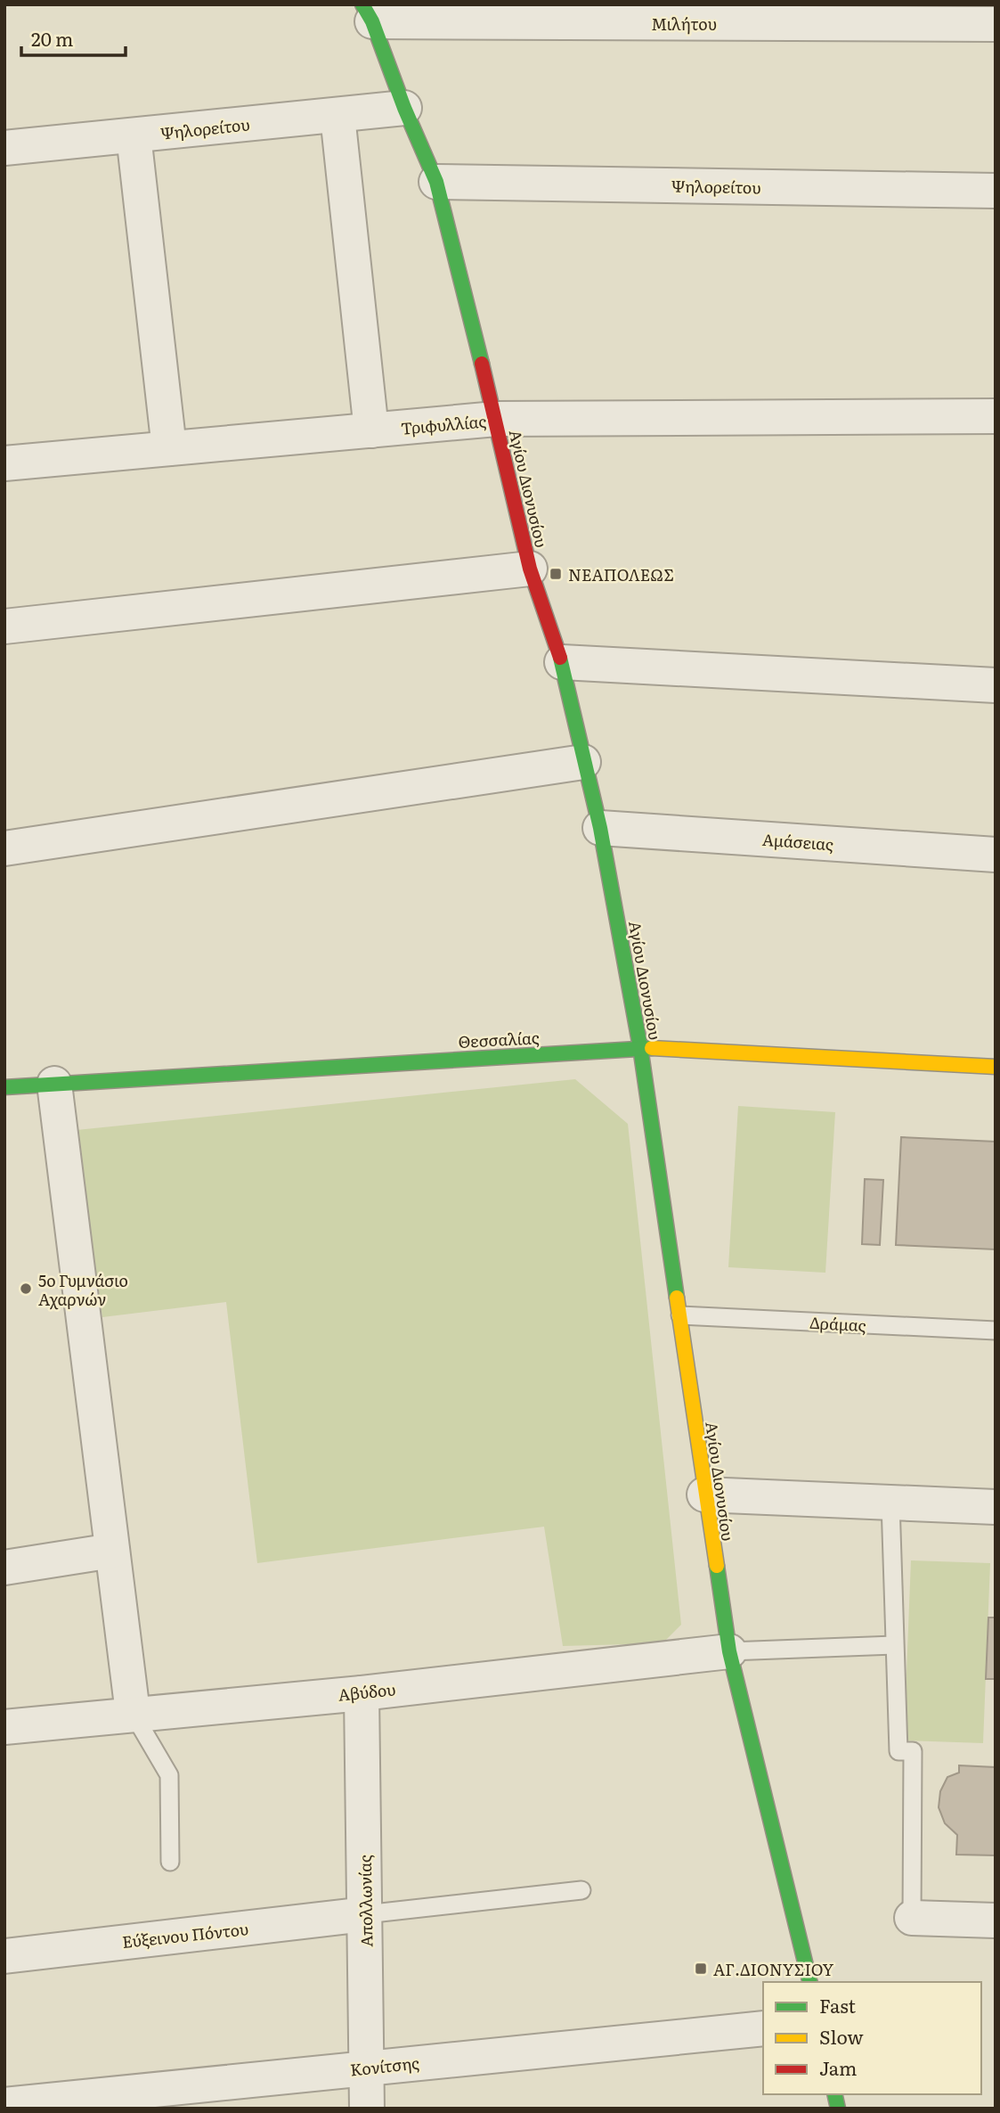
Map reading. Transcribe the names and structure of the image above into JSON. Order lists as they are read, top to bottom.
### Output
{
  "streets": {
    "street": [
      "Μιλήτου",
      "Ψηλορείτου",
      "Τριφυλλίας",
      "Αγίου Διονυσίου",
      "Αμάσειας",
      "Θεσσαλίας",
      "Αβύδου",
      "Απολλωνίας",
      "Εύξεινου Πόντου",
      "Κονίτσης"
    ],
    "lane": ["Δράμας"]
  },
  "crossings": [
    ["Μιλήτου", "Αγίου Διονυσίου"],
    ["Ψηλορείτου", "Αγίου Διονυσίου"],
    ["Τριφυλλίας", "Αγίου Διονυσίου"],
    ["Αγίου Διονυσίου", "Αμάσειας"],
    ["Αγίου Διονυσίου", "Θεσσαλίας"],
    ["Αγίου Διονυσίου", "Δράμας"],
    ["Αγίου Διονυσίου", "Αβύδου"],
    ["Αβύδου", "Απολλωνίας"],
    ["Απολλωνίας", "Εύξεινου Πόντου"],
    ["Απολλωνίας", "Κονίτσης"]
  ],
  "places": {
    "transit": ["ΝΕΑΠΟΛΕΩΣ", "ΑΓ.ΔΙΟΝΥΣΙΟΥ"],
    "other": ["5ο Γυμνάσιο Αχαρνών"]
  },
  "legend": ["Fast", "Slow", "Jam"],
  "scale_bar": "20 m"
}
